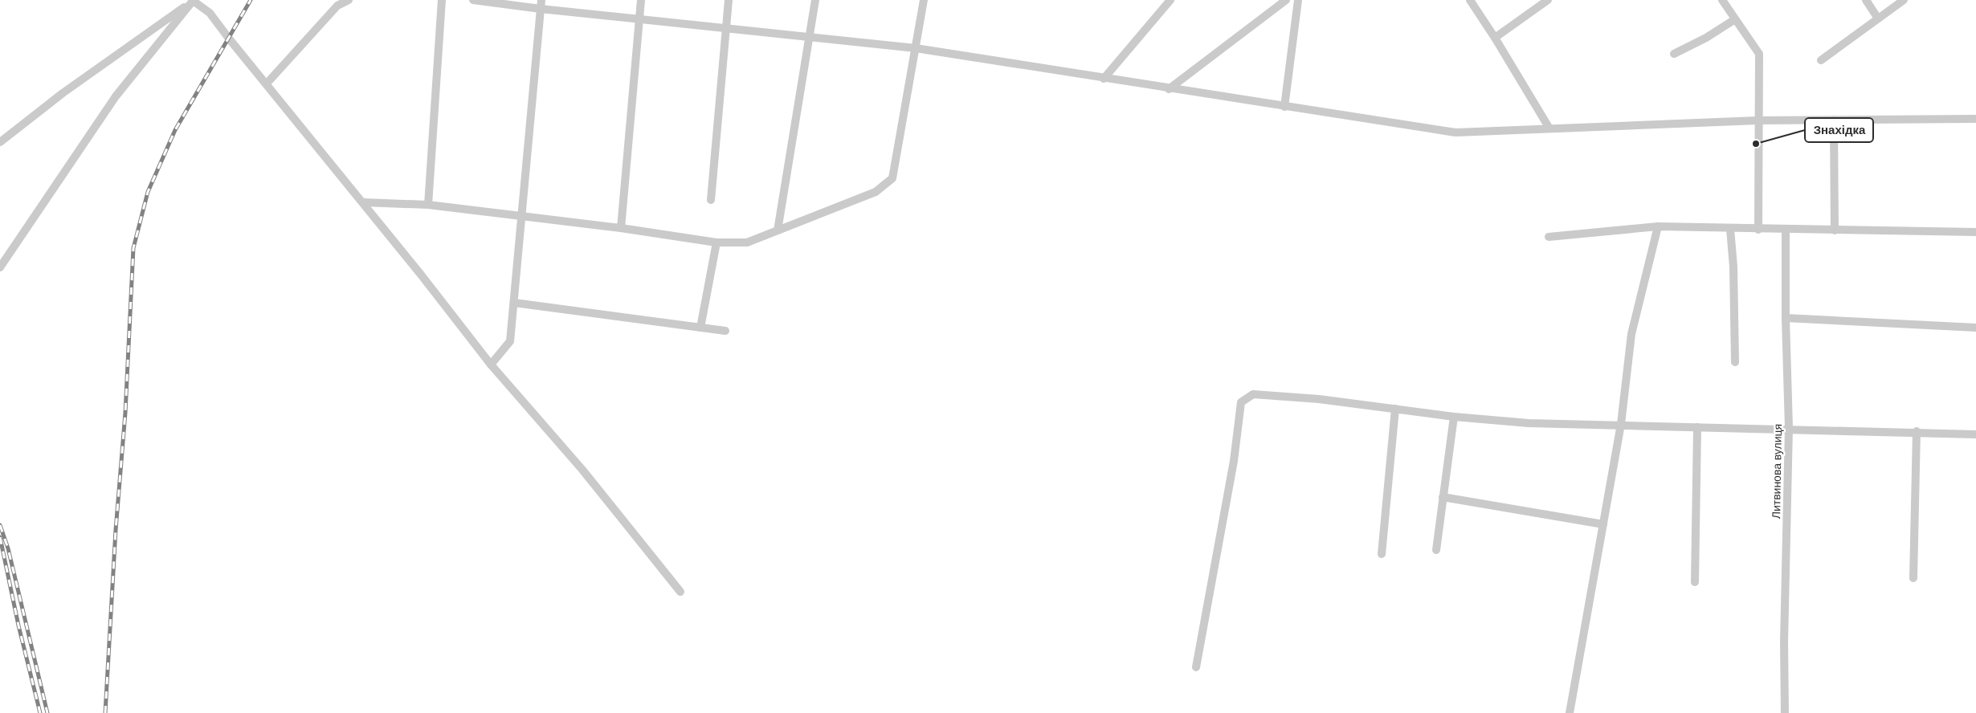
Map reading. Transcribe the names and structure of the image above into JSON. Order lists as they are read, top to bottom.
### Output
{
  "streets": {
    "street": ["Литвинова вулиця"]
  },
  "places": ["Знахідка"]
}
